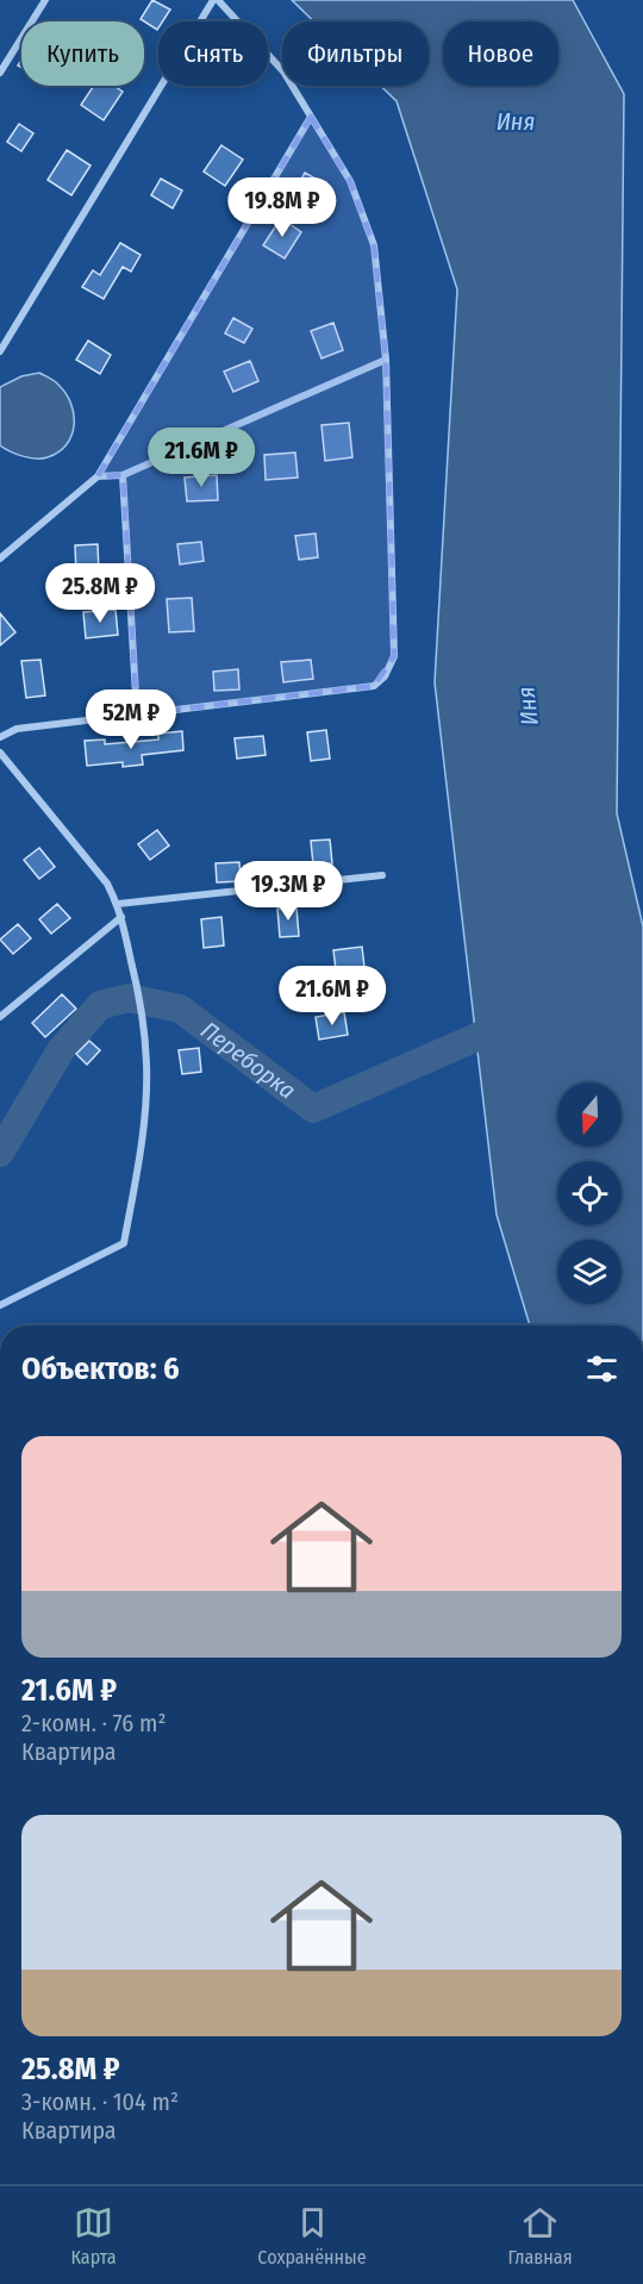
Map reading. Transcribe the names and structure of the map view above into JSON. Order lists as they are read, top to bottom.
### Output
{
  "water": ["Иня", "Переборка"],
  "north": "bottom",
  "page": {
    "chip": [
      "Купить",
      "Снять",
      "Фильтры",
      "Новое"
    ],
    "price": [
      "19.8M ₽",
      "21.6M ₽",
      "25.8M ₽",
      "52M ₽",
      "19.3M ₽",
      "21.6M ₽"
    ],
    "heading": "Объектов: 6",
    "list": [
      {
        "name": "21.6M ₽",
        "note": "2-комн. · 76 m² · Квартира"
      },
      {
        "name": "25.8M ₽",
        "note": "3-комн. · 104 m² · Квартира"
      }
    ],
    "tabs": ["Карта", "Сохранённые", "Главная"]
  }
}
